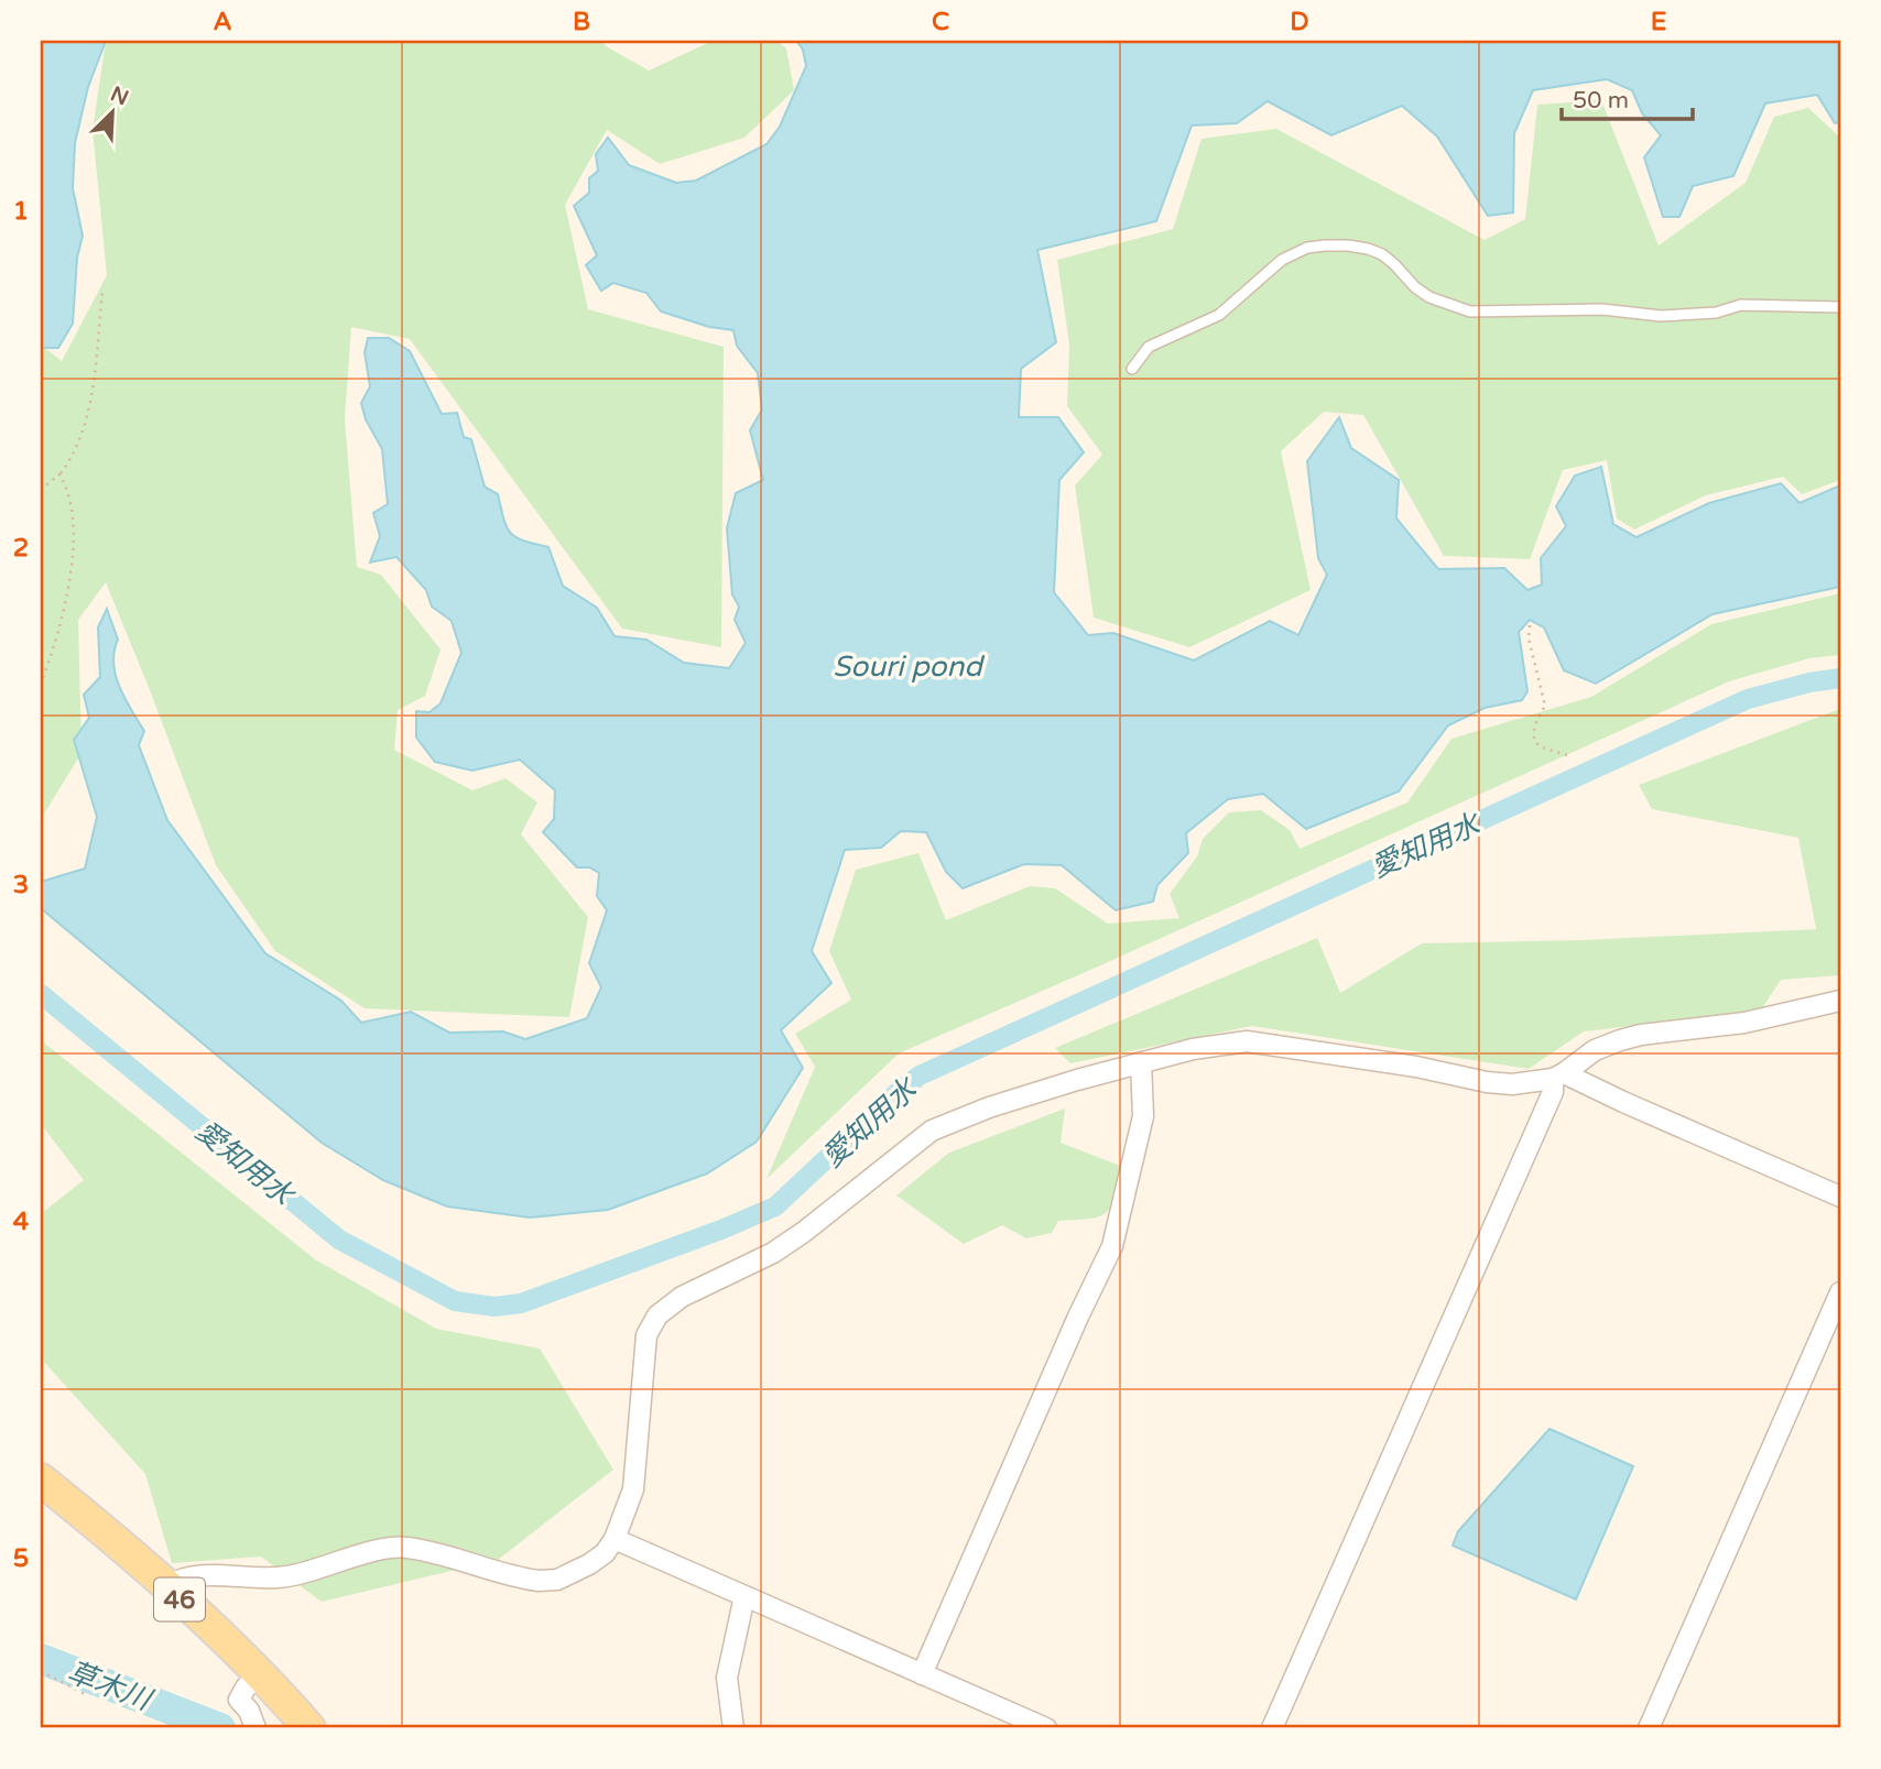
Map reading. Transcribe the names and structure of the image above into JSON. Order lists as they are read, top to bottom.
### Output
{
  "streets": {
    "main road": ["46"]
  },
  "water": ["Souri pond", "愛知用水", "草木川"],
  "scale_bar": "50 m",
  "north": "top right",
  "grid": {
    "columns": [
      "A",
      "B",
      "C",
      "D",
      "E"
    ],
    "rows": [
      "1",
      "2",
      "3",
      "4",
      "5"
    ]
  }
}
